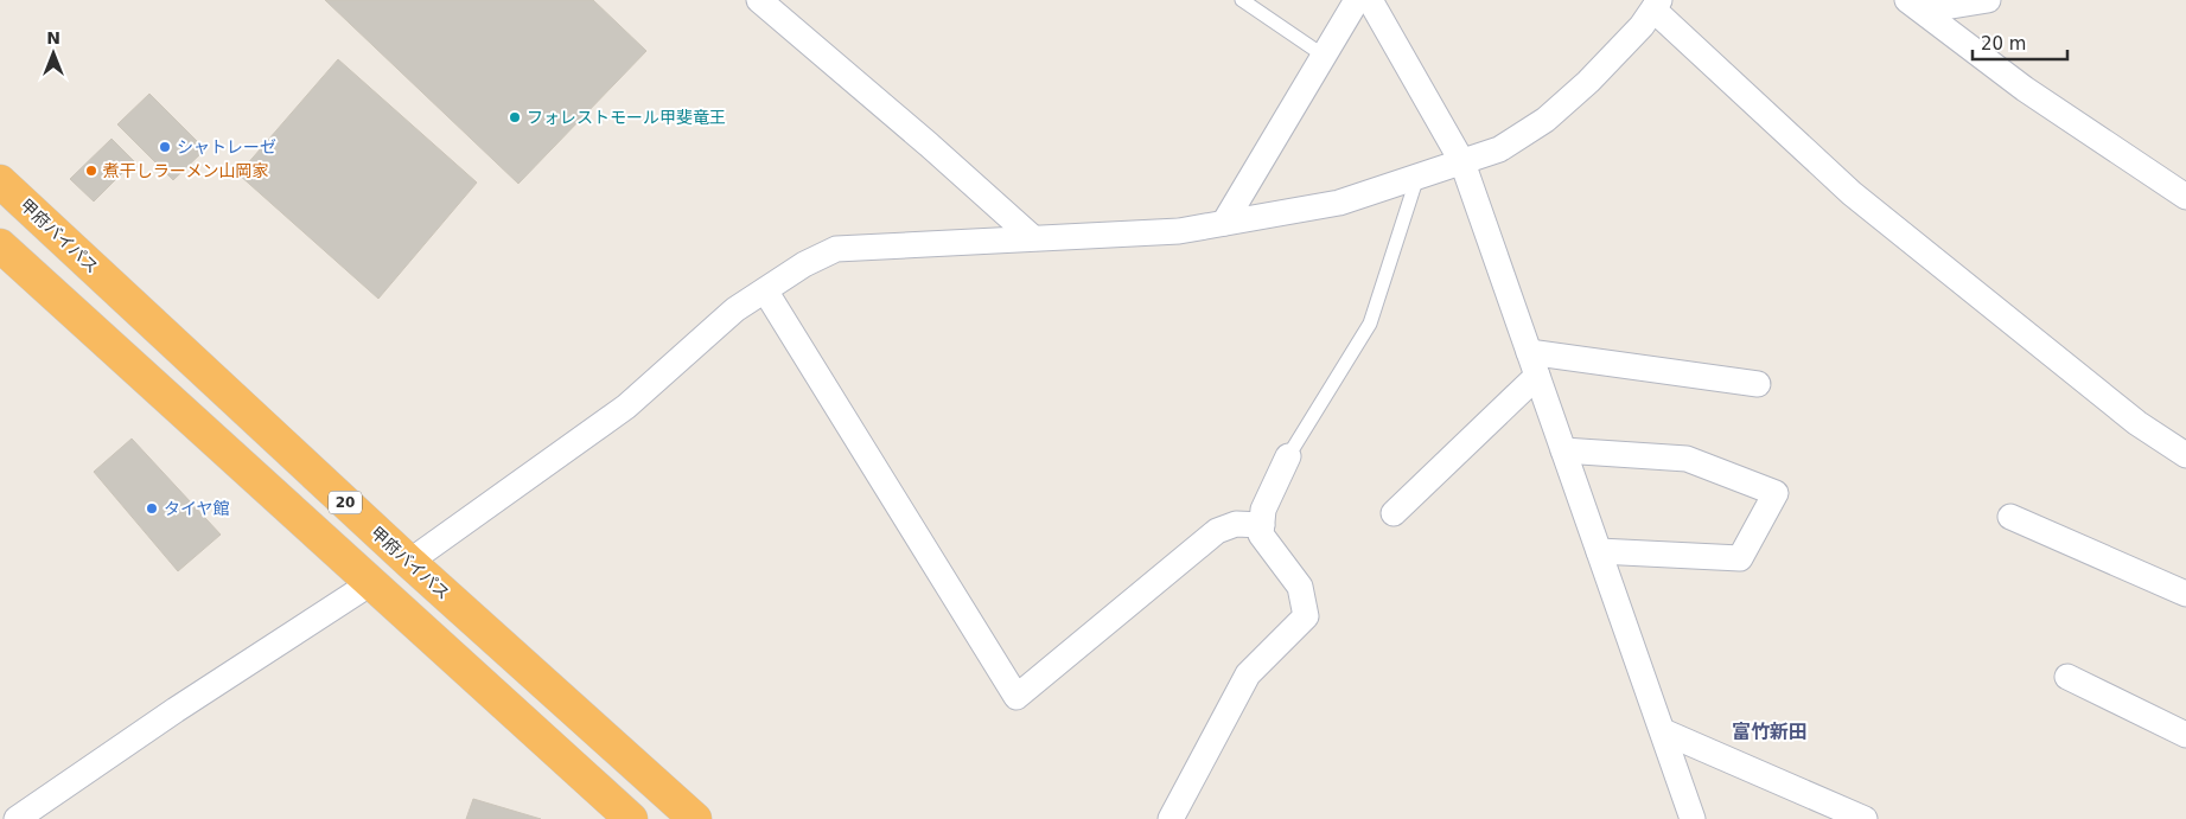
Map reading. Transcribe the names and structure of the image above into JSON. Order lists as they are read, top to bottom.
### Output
{
  "streets": {
    "highway": ["甲府バイパス", "20"]
  },
  "districts": ["富竹新田"],
  "places": [
    "フォレストモール甲斐竜王",
    "シャトレーゼ",
    "煮干しラーメン山岡家",
    "タイヤ館"
  ],
  "scale_bar": "20 m",
  "north": "top"
}
